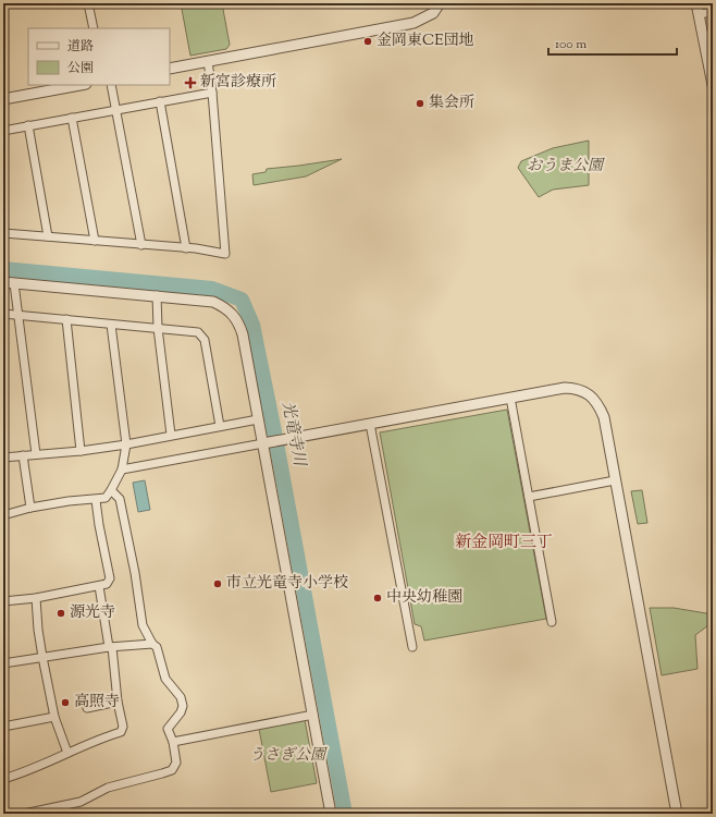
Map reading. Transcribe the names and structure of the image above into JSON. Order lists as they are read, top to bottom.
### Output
{
  "districts": ["新金岡町三丁"],
  "water": ["光竜寺川"],
  "parks": ["おうま公園", "うさぎ公園"],
  "places": {
    "other": [
      "金岡東CE団地",
      "集会所",
      "市立光竜寺小学校",
      "中央幼稚園",
      "源光寺",
      "高照寺"
    ],
    "health": ["新宮診療所"]
  },
  "legend": ["道路", "公園"],
  "scale_bar": "100 m"
}
